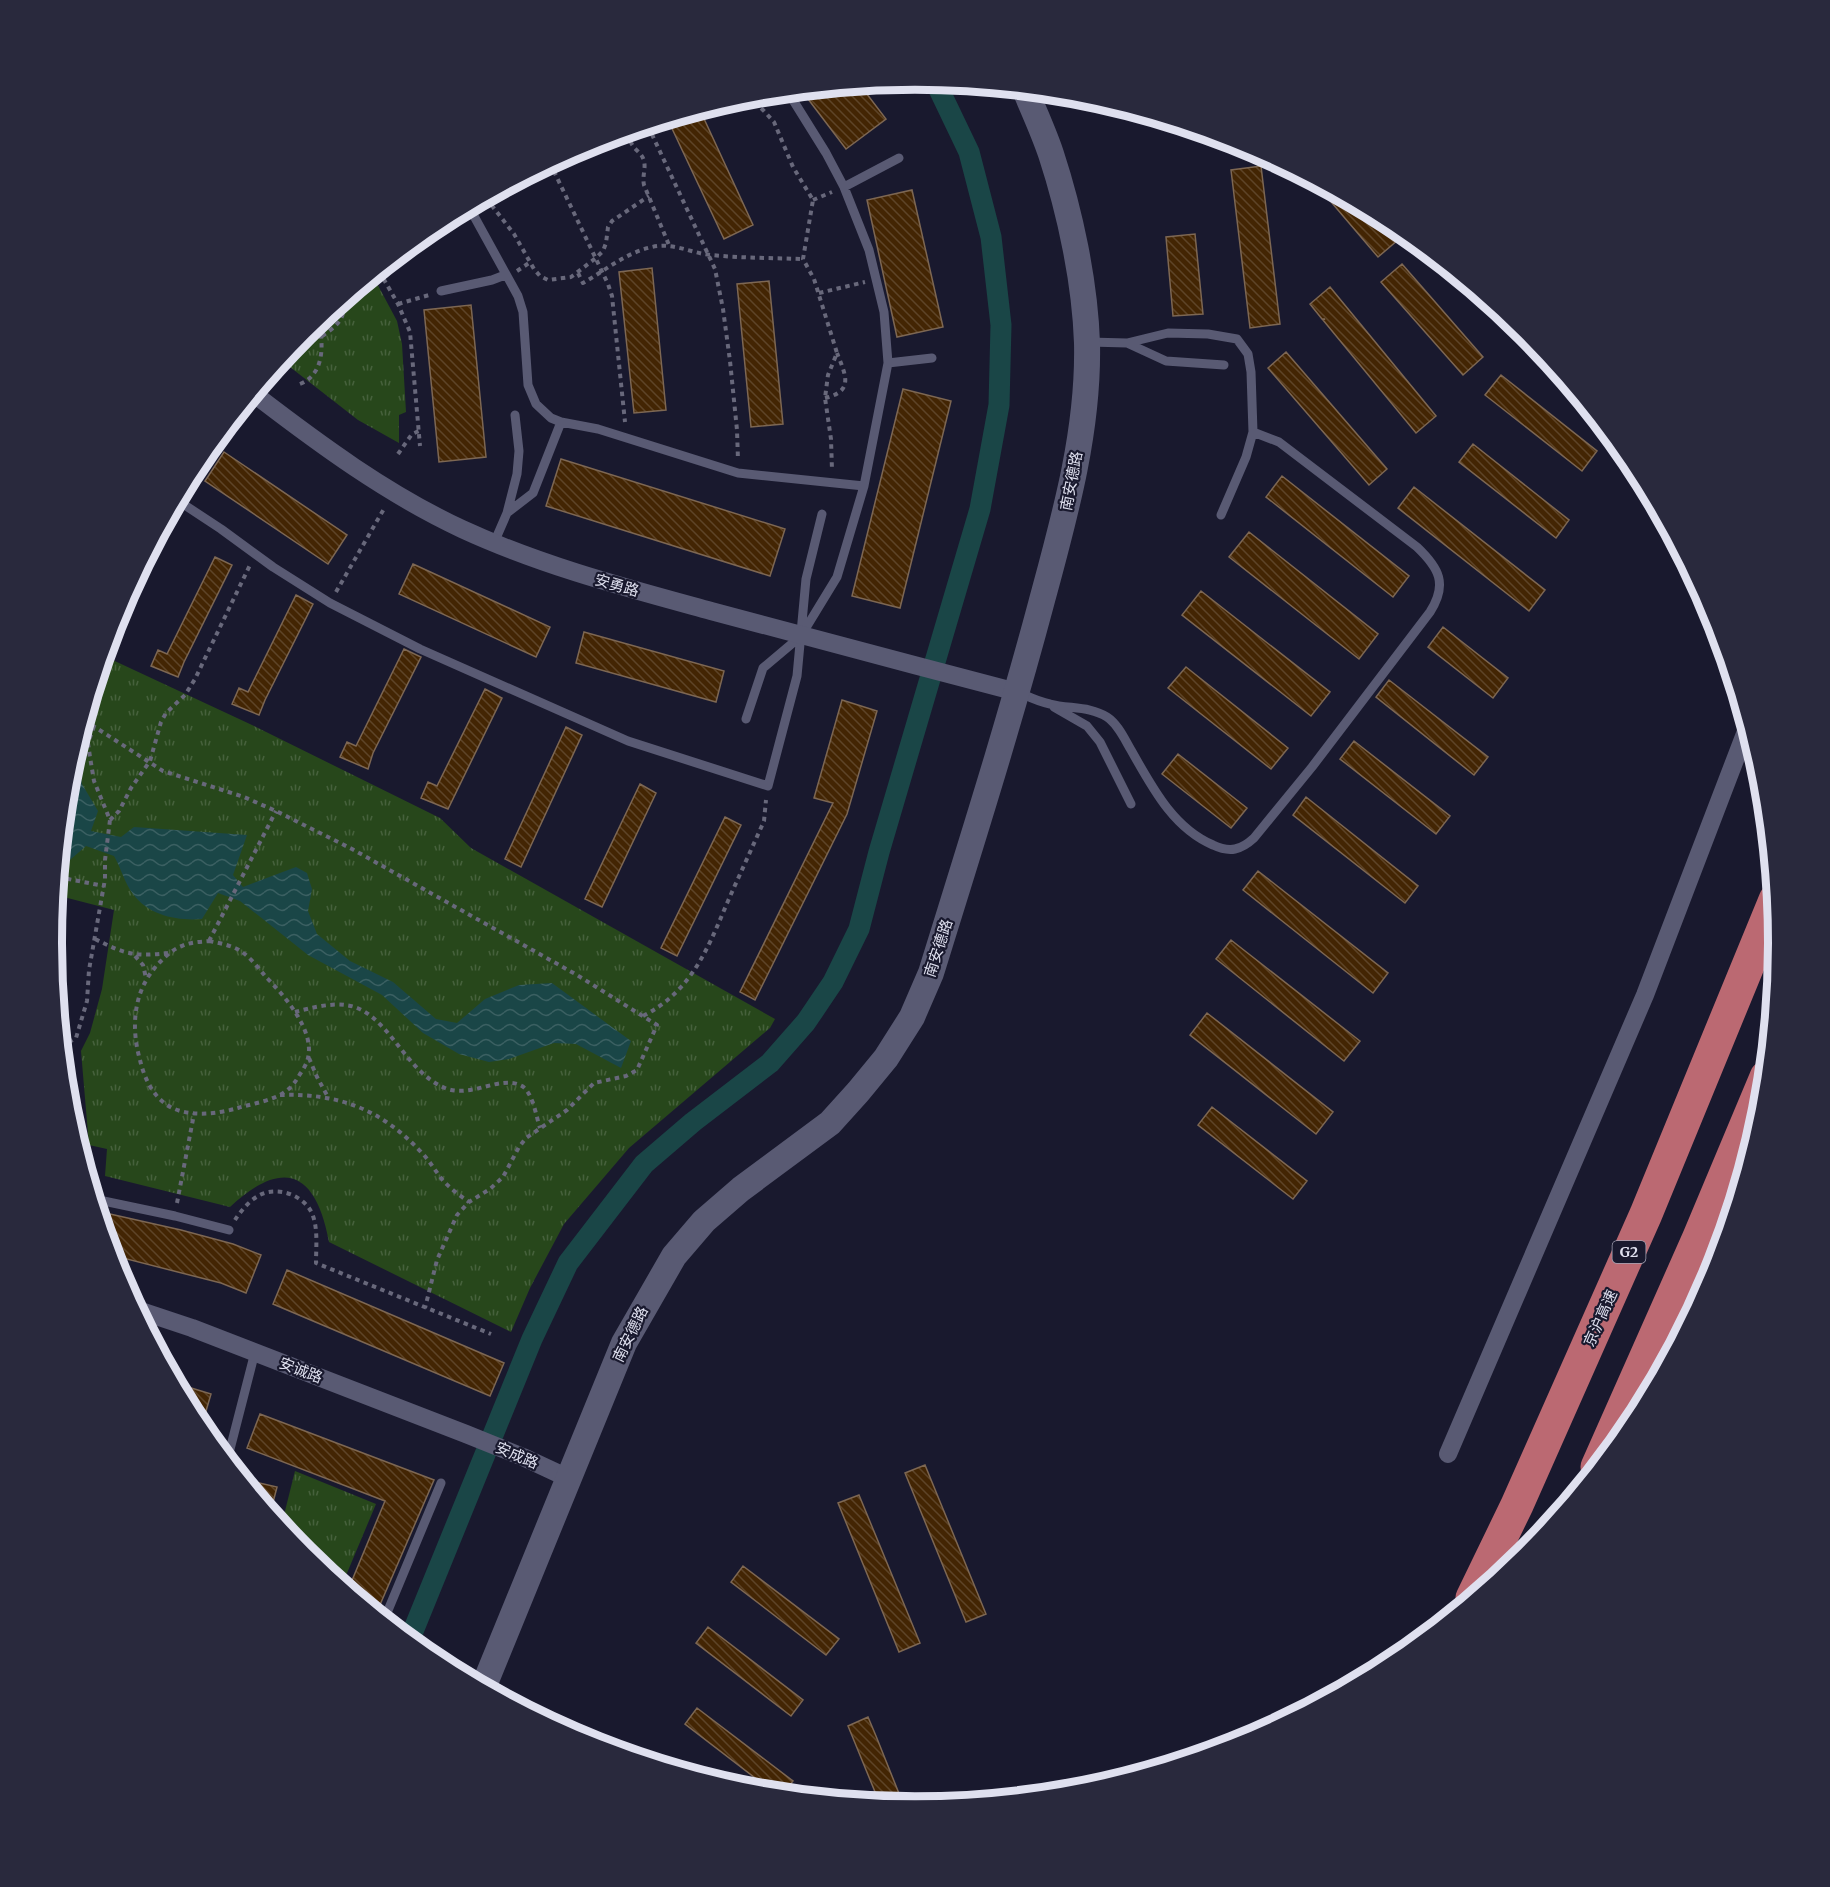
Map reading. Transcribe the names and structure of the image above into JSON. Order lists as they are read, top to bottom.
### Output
{
  "streets": {
    "highway": ["G2", "京沪高速"],
    "street": [
      "南安德路",
      "安勇路",
      "安诚路",
      "安成路"
    ]
  },
  "crossings": [
    ["南安德路", "安勇路"],
    ["南安德路", "安成路"],
    ["安诚路", "安成路"]
  ]
}
